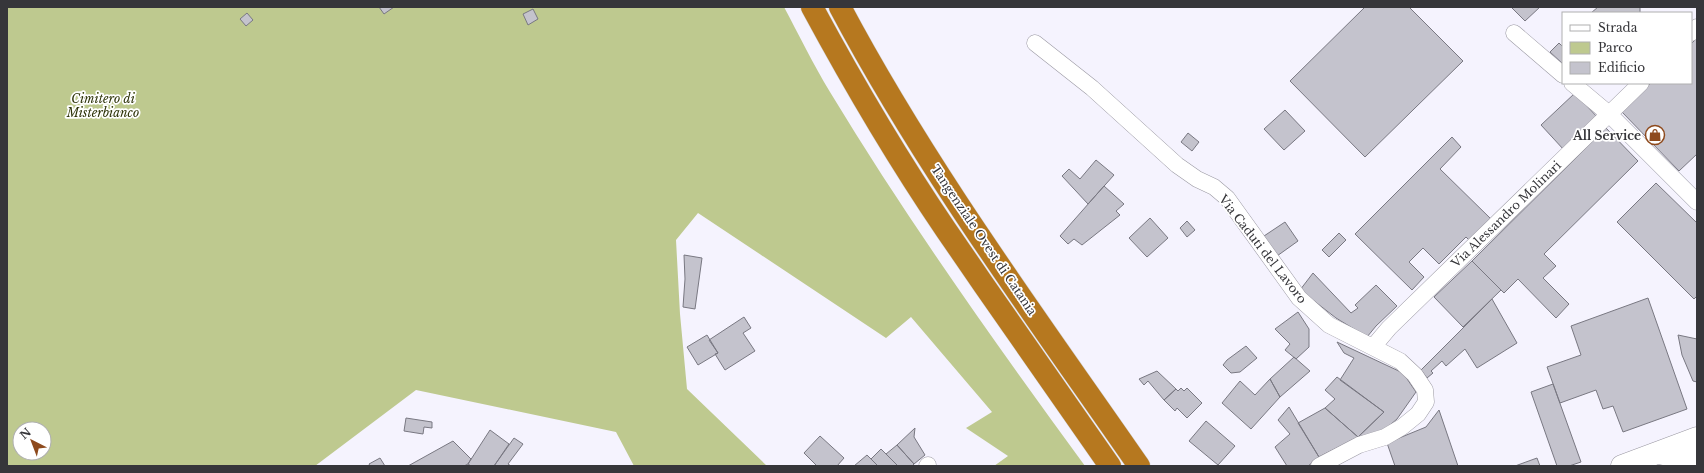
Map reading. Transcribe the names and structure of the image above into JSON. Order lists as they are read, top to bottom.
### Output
{
  "streets": {
    "highway": ["Tangenziale Ovest di Catania"],
    "street": ["Via Alessandro Molinari", "Via Caduti del Lavoro"]
  },
  "crossings": [
    ["Via Alessandro Molinari", "Via Caduti del Lavoro"]
  ],
  "parks": ["Cimitero di Misterbianco"],
  "places": {
    "shop": ["All Service"]
  },
  "legend": ["Strada", "Parco", "Edificio"],
  "north": "top left"
}
